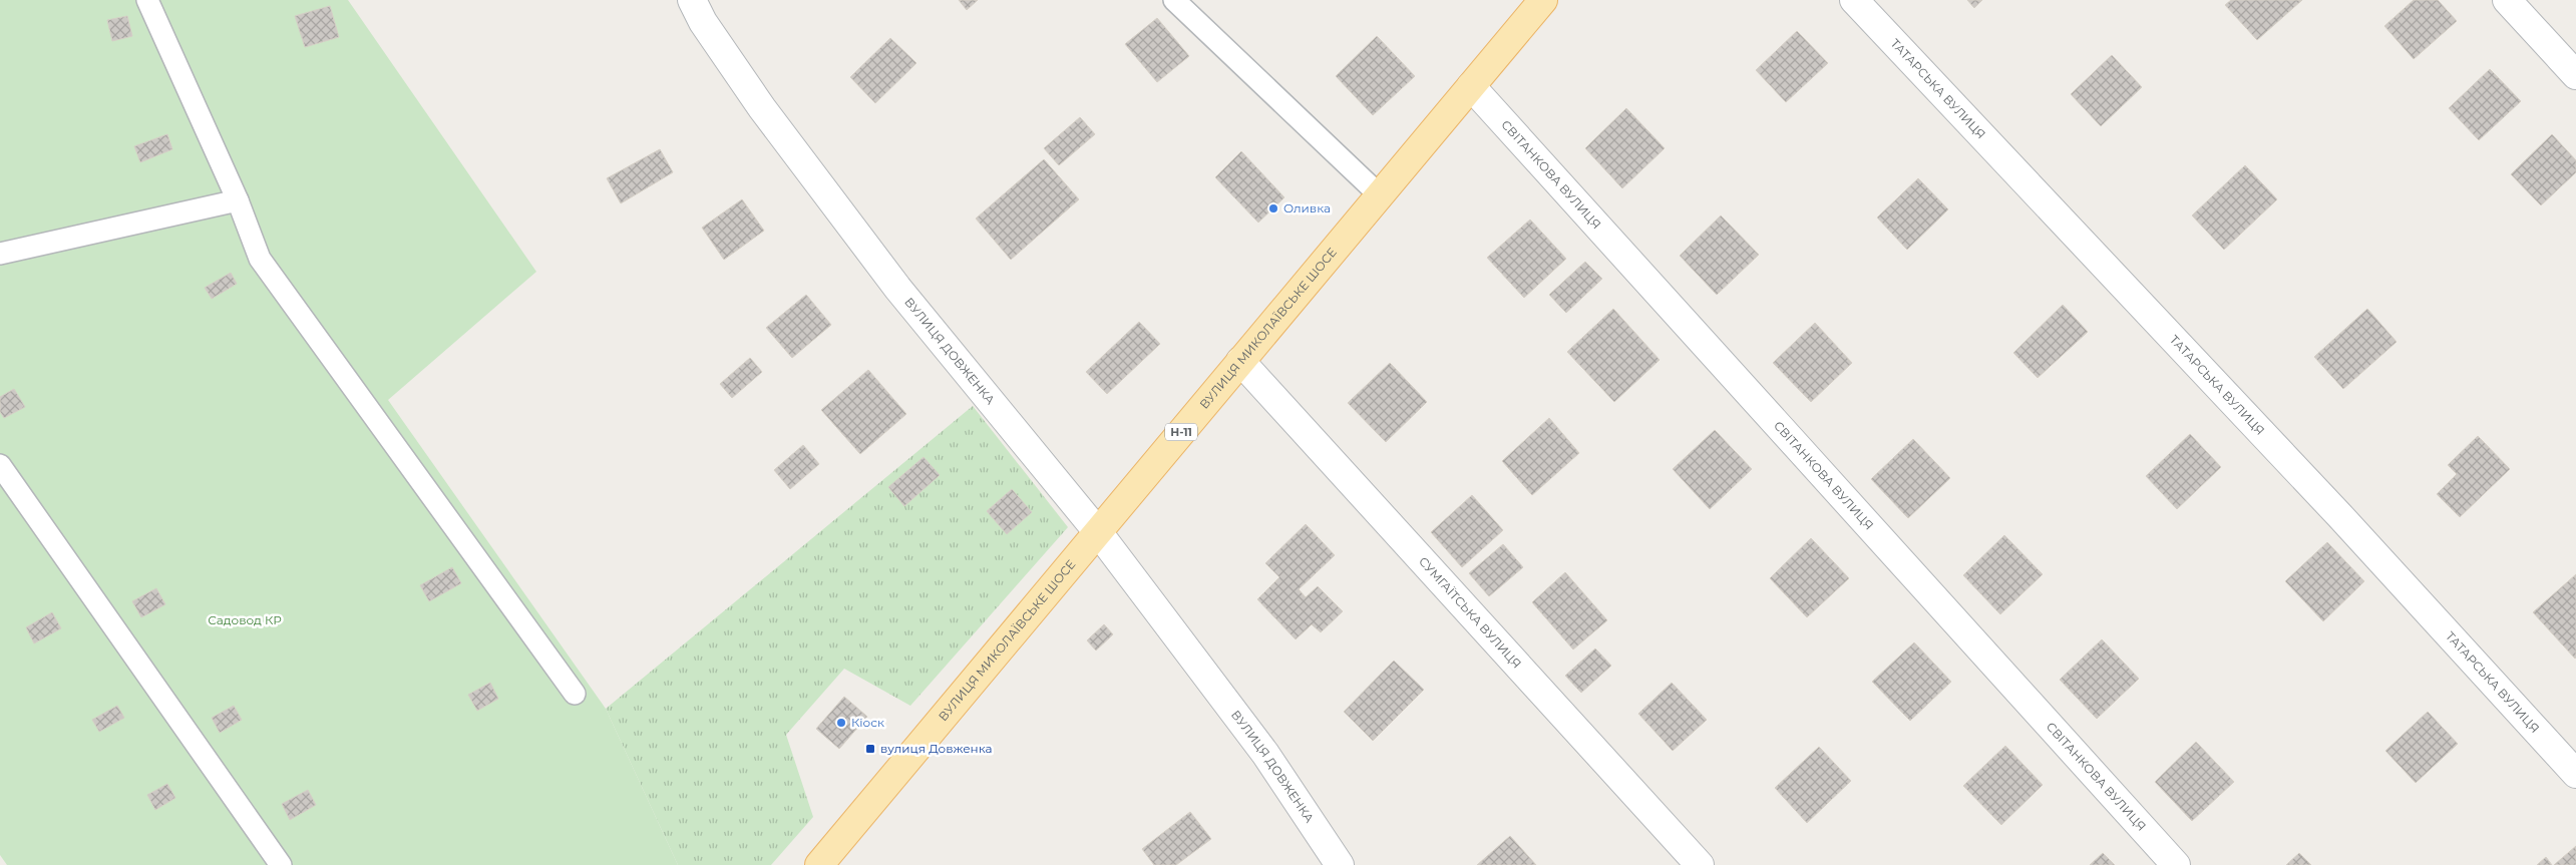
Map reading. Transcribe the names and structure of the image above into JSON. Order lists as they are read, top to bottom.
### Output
{
  "streets": {
    "main road": ["ВУЛИЦЯ МИКОЛАЇВСЬКЕ ШОСЕ", "Н-11"],
    "street": [
      "ТАТАРСЬКА ВУЛИЦЯ",
      "СВІТАНКОВА ВУЛИЦЯ",
      "ВУЛИЦЯ ДОВЖЕНКА",
      "СУМГАЇТСЬКА ВУЛИЦЯ"
    ]
  },
  "crossings": [
    ["СВІТАНКОВА ВУЛИЦЯ", "ВУЛИЦЯ МИКОЛАЇВСЬКЕ ШОСЕ"],
    ["ВУЛИЦЯ МИКОЛАЇВСЬКЕ ШОСЕ", "ВУЛИЦЯ ДОВЖЕНКА"],
    ["ВУЛИЦЯ МИКОЛАЇВСЬКЕ ШОСЕ", "СУМГАЇТСЬКА ВУЛИЦЯ"]
  ],
  "parks": ["Садовод КР"],
  "places": {
    "other": ["Оливка", "Кіоск"],
    "transit": ["вулиця Довженка"]
  }
}
